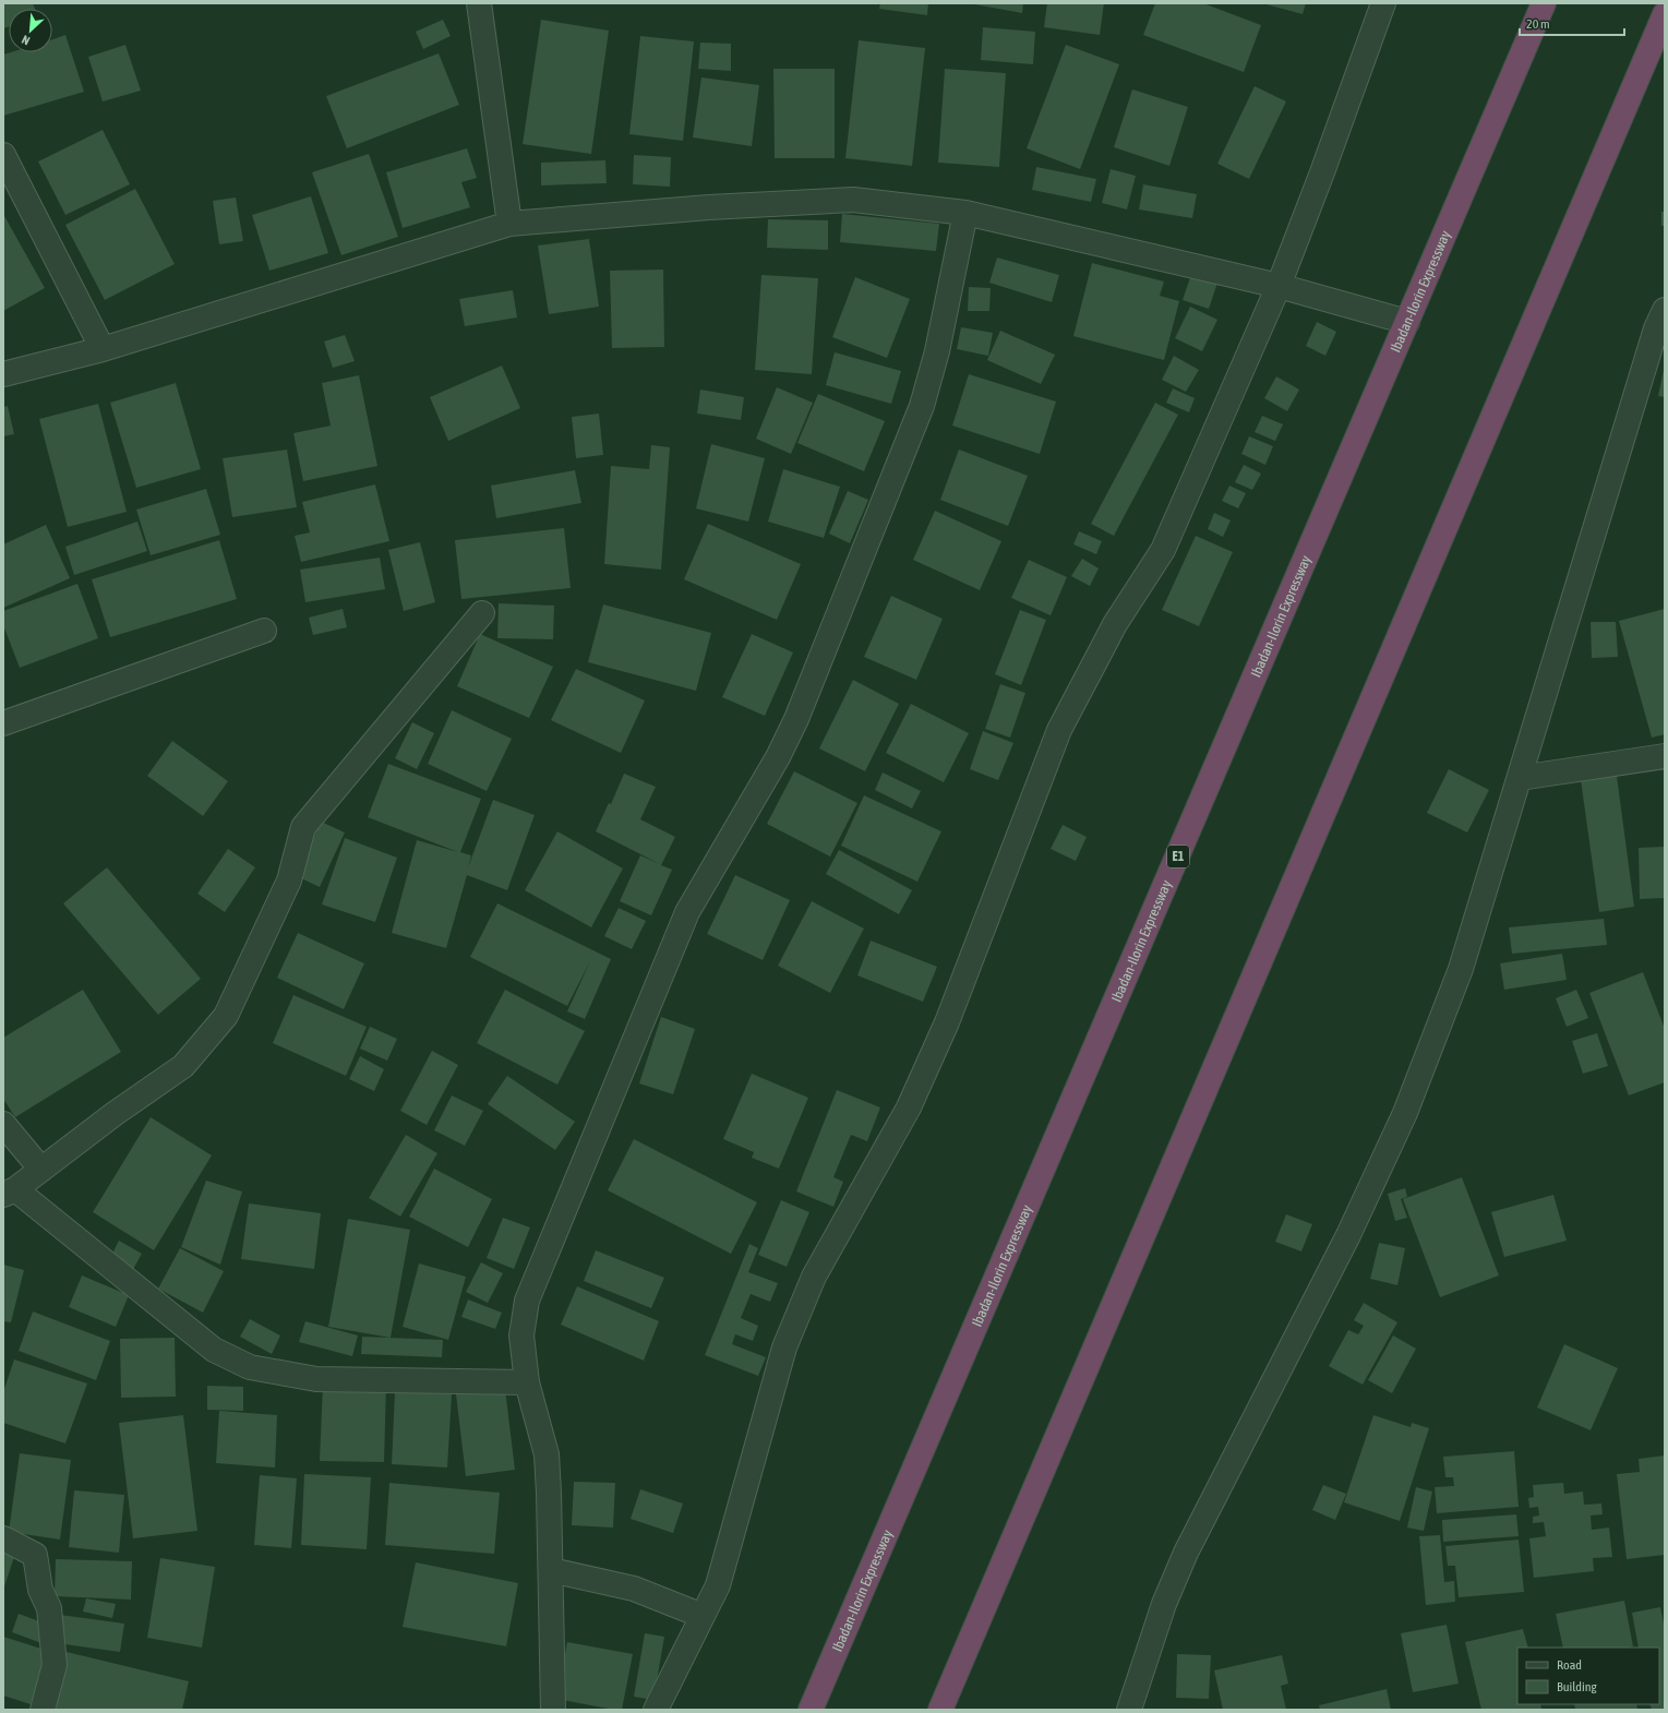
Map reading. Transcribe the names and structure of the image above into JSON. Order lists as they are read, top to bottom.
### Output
{
  "streets": {
    "highway": ["Ibadan-Ilorin Expressway", "E1"]
  },
  "legend": ["Road", "Building"],
  "scale_bar": "20 m",
  "north": "bottom left"
}
